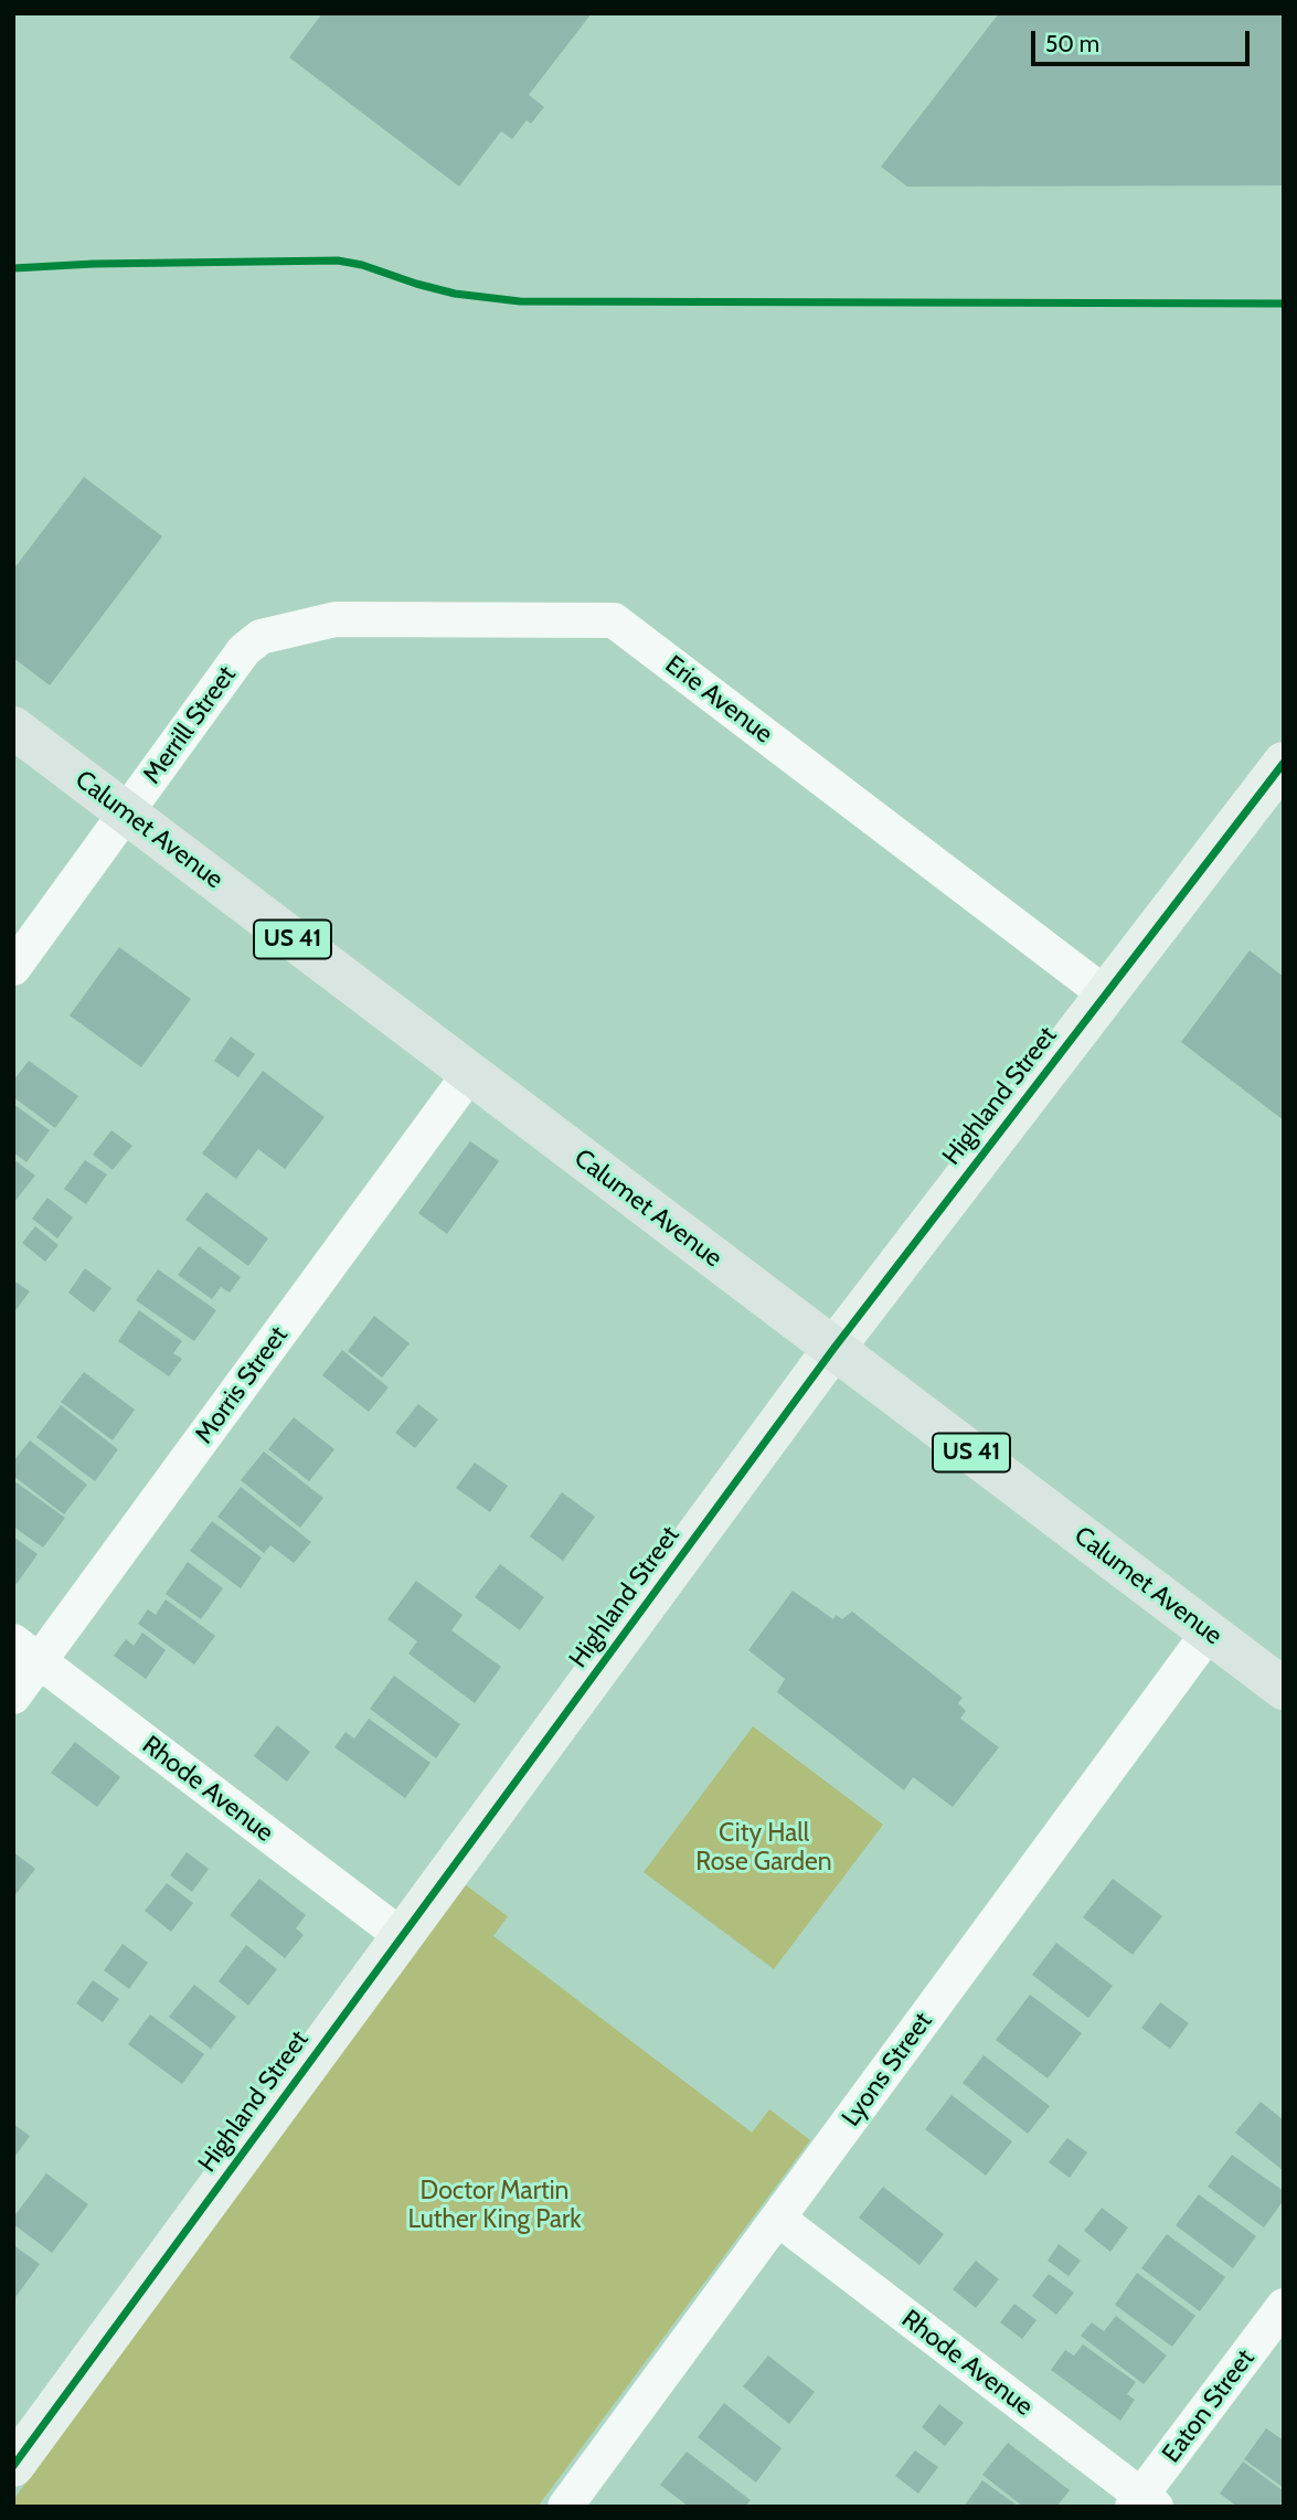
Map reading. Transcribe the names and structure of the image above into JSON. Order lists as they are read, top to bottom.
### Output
{
  "streets": {
    "main road": ["Calumet Avenue", "US 41"],
    "street": [
      "Erie Avenue",
      "Merrill Street",
      "Highland Street",
      "Morris Street",
      "Rhode Avenue",
      "Lyons Street",
      "Eaton Street"
    ]
  },
  "crossings": [
    ["Erie Avenue", "Merrill Street"],
    ["Erie Avenue", "Highland Street"],
    ["Merrill Street", "Calumet Avenue"],
    ["Calumet Avenue", "Highland Street"],
    ["Calumet Avenue", "Morris Street"],
    ["Calumet Avenue", "Lyons Street"],
    ["Highland Street", "Rhode Avenue"],
    ["Morris Street", "Rhode Avenue"],
    ["Rhode Avenue", "Lyons Street"],
    ["Rhode Avenue", "Eaton Street"]
  ],
  "parks": ["City Hall Rose Garden", "Doctor Martin Luther King Park"],
  "scale_bar": "50 m"
}
